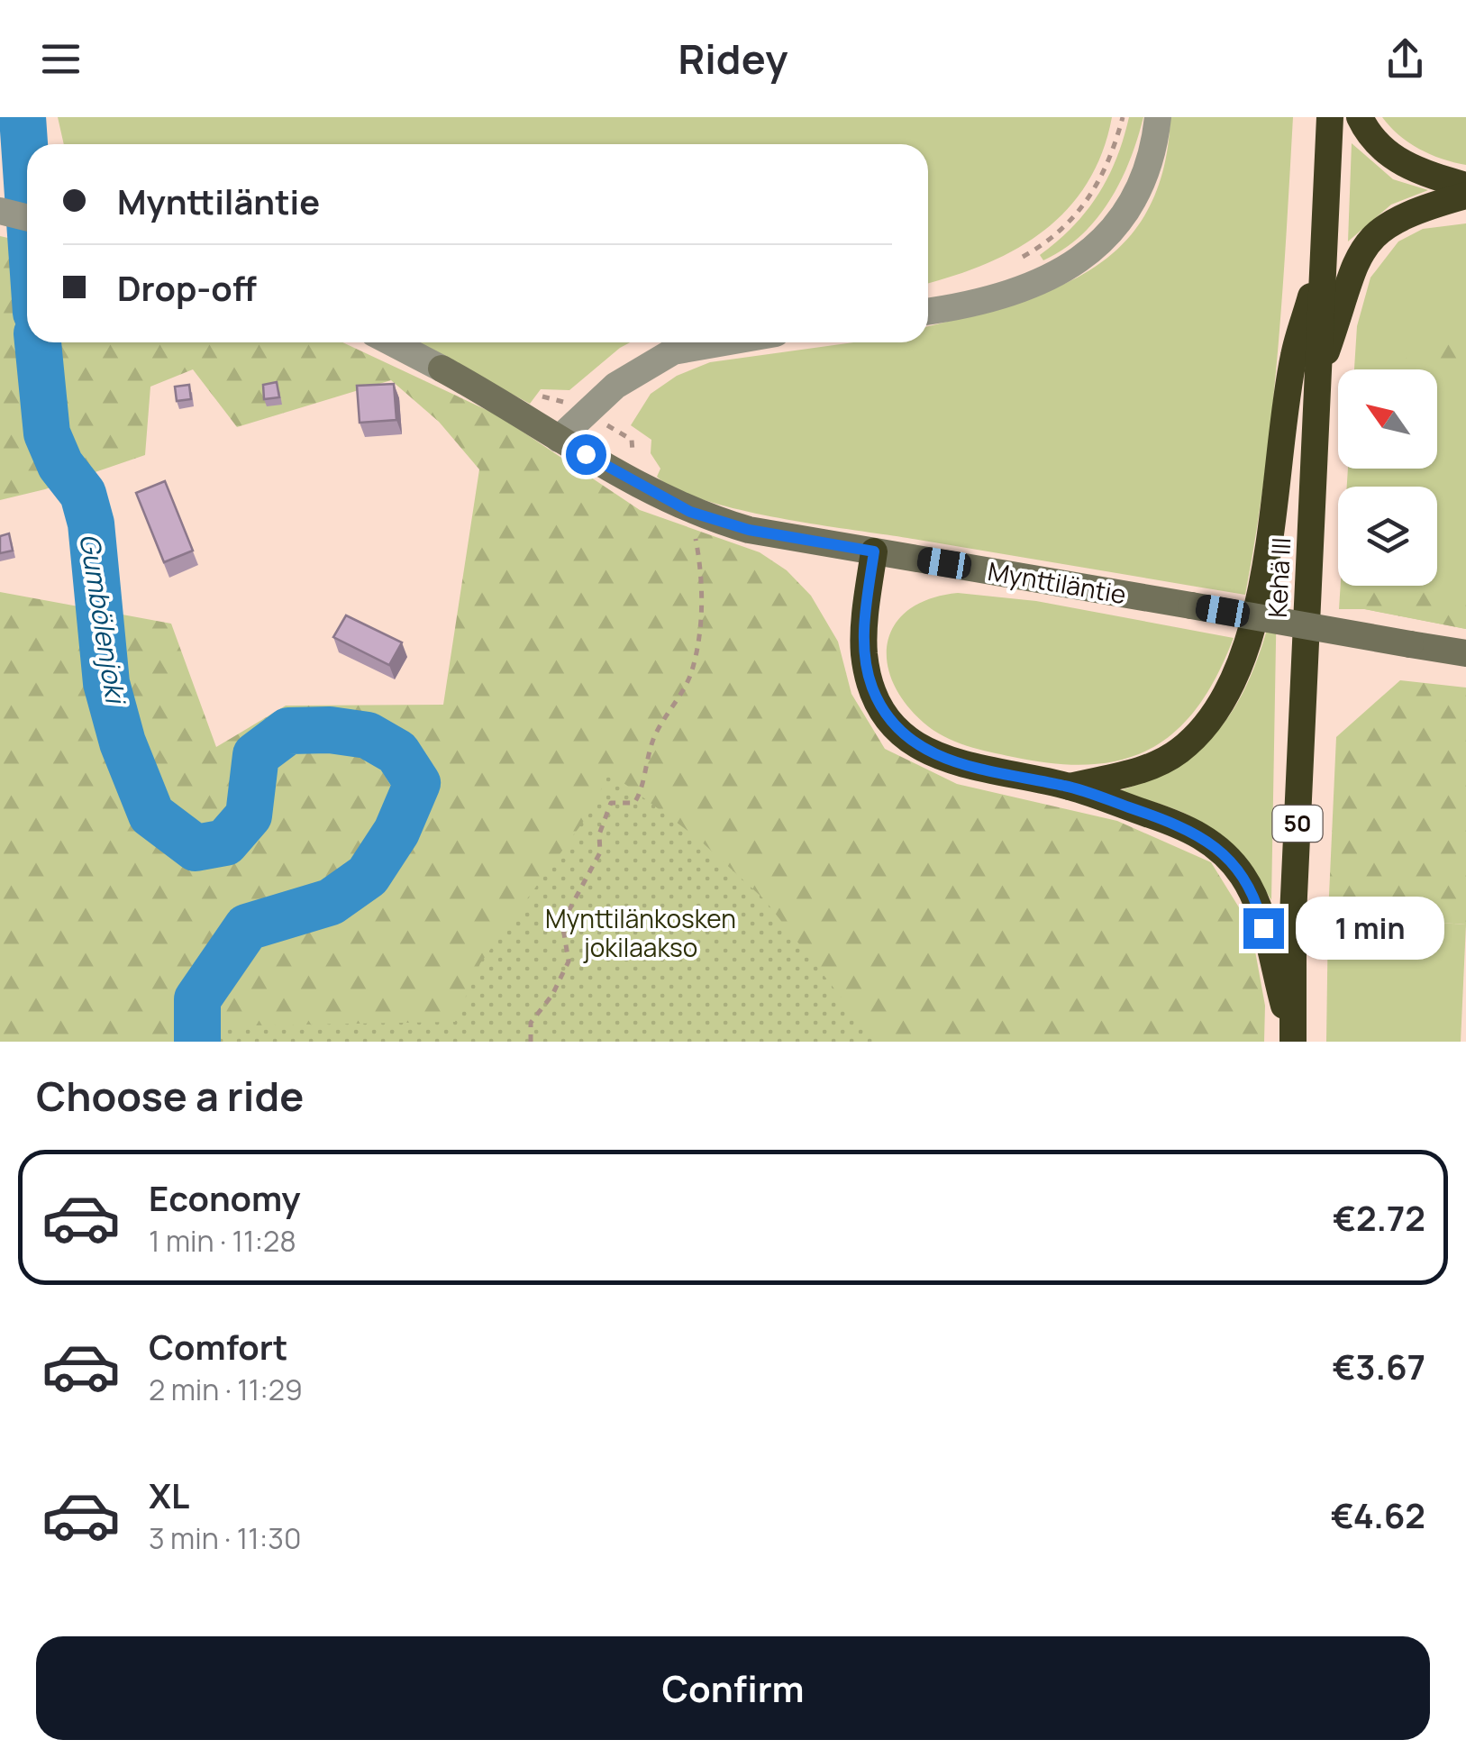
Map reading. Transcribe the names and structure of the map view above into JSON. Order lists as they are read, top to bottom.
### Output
{
  "streets": {
    "highway": ["Kehä III", "50"],
    "street": ["Mynttiläntie"]
  },
  "water": ["Gumbölenjoki"],
  "parks": ["Mynttilänkosken jokilaakso"],
  "north": "top left",
  "page": {
    "header": "Ridey",
    "banner": ["Mynttiläntie", "Drop-off"],
    "bubble": "1 min",
    "heading": "Choose a ride",
    "list": [
      {
        "name": "Economy",
        "note": "1 min · 11:28",
        "value": "€2.72"
      },
      {
        "name": "Comfort",
        "note": "2 min · 11:29",
        "value": "€3.67"
      },
      {
        "name": "XL",
        "note": "3 min · 11:30",
        "value": "€4.62"
      }
    ],
    "buttons": "Confirm"
  }
}
